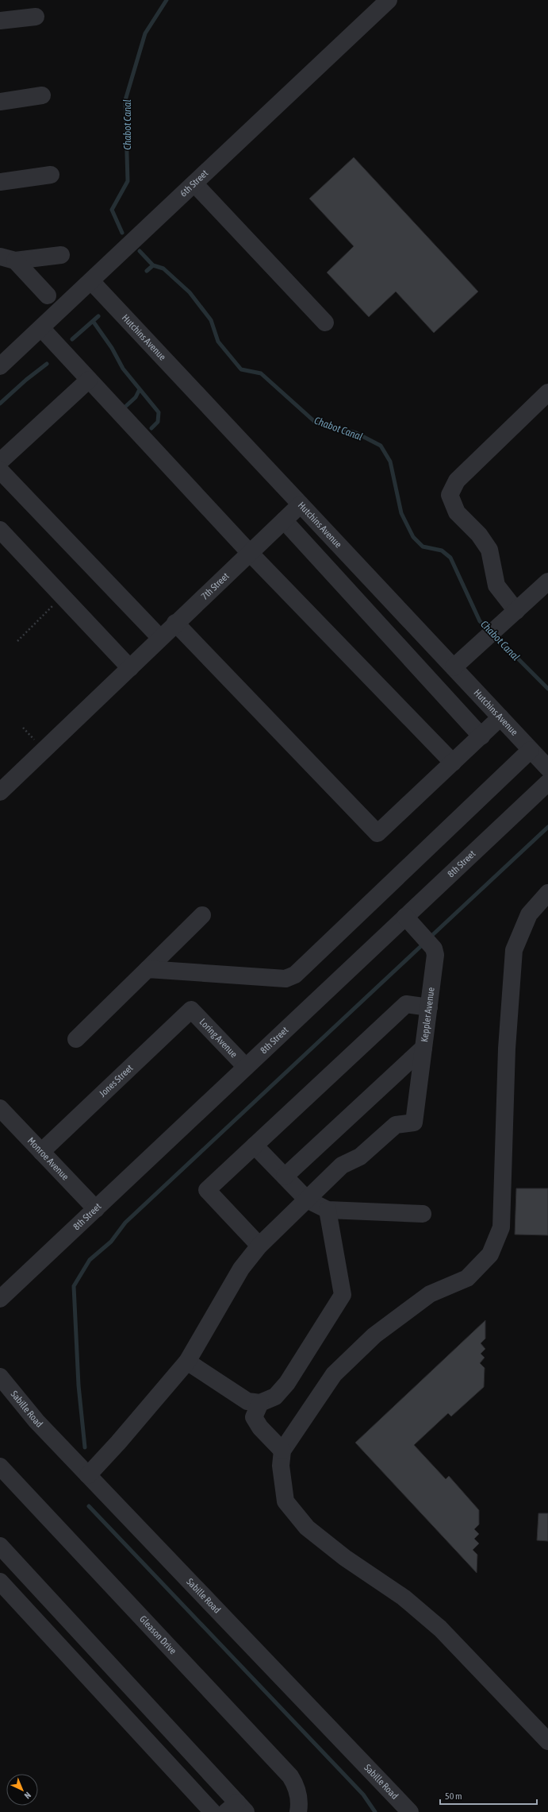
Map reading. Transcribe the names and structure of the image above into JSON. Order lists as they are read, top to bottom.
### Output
{
  "streets": {
    "street": [
      "6th Street",
      "Hutchins Avenue",
      "7th Street",
      "8th Street",
      "Keppler Avenue",
      "Loring Avenue",
      "Jones Street",
      "Monroe Avenue",
      "Sabille Road",
      "Gleason Drive"
    ]
  },
  "crossings": [
    ["6th Street", "Hutchins Avenue"],
    ["Hutchins Avenue", "7th Street"],
    ["8th Street", "Keppler Avenue"],
    ["8th Street", "Loring Avenue"],
    ["8th Street", "Monroe Avenue"],
    ["Loring Avenue", "Jones Street"],
    ["Jones Street", "Monroe Avenue"]
  ],
  "water": ["Chabot Canal"],
  "scale_bar": "50 m",
  "north": "bottom right"
}
